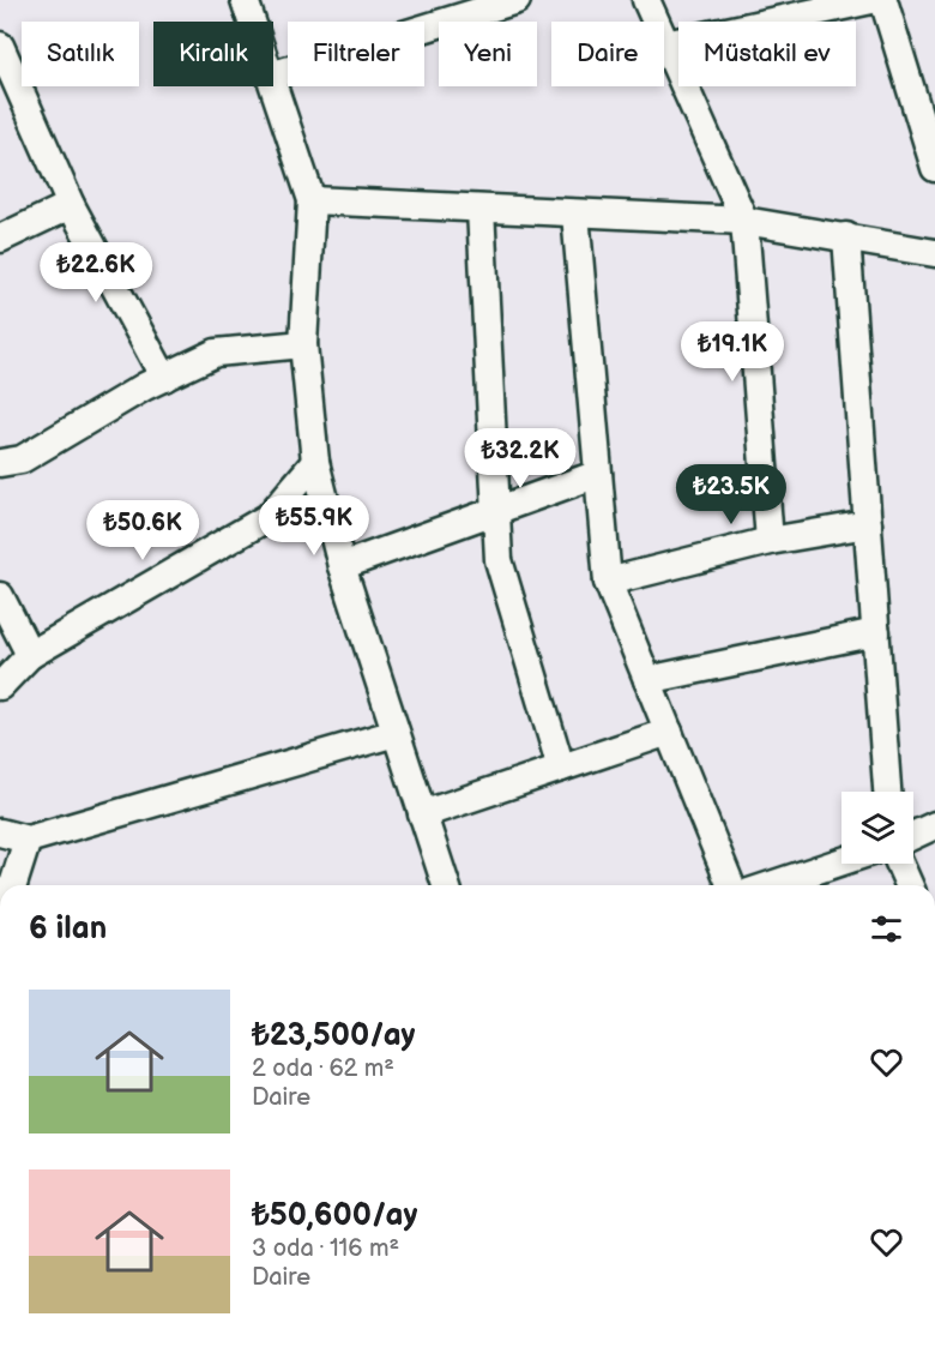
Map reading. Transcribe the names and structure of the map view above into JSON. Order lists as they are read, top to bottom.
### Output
{
  "page": {
    "chip": [
      "Satılık",
      "Kiralık",
      "Filtreler",
      "Yeni",
      "Daire",
      "Müstakil ev"
    ],
    "price": [
      "₺22.6K",
      "₺19.1K",
      "₺32.2K",
      "₺23.5K",
      "₺55.9K",
      "₺50.6K"
    ],
    "heading": "6 ilan",
    "list": [
      {
        "name": "₺23,500/ay",
        "note": "2 oda · 62 m² · Daire"
      },
      {
        "name": "₺50,600/ay",
        "note": "3 oda · 116 m² · Daire"
      }
    ]
  }
}
